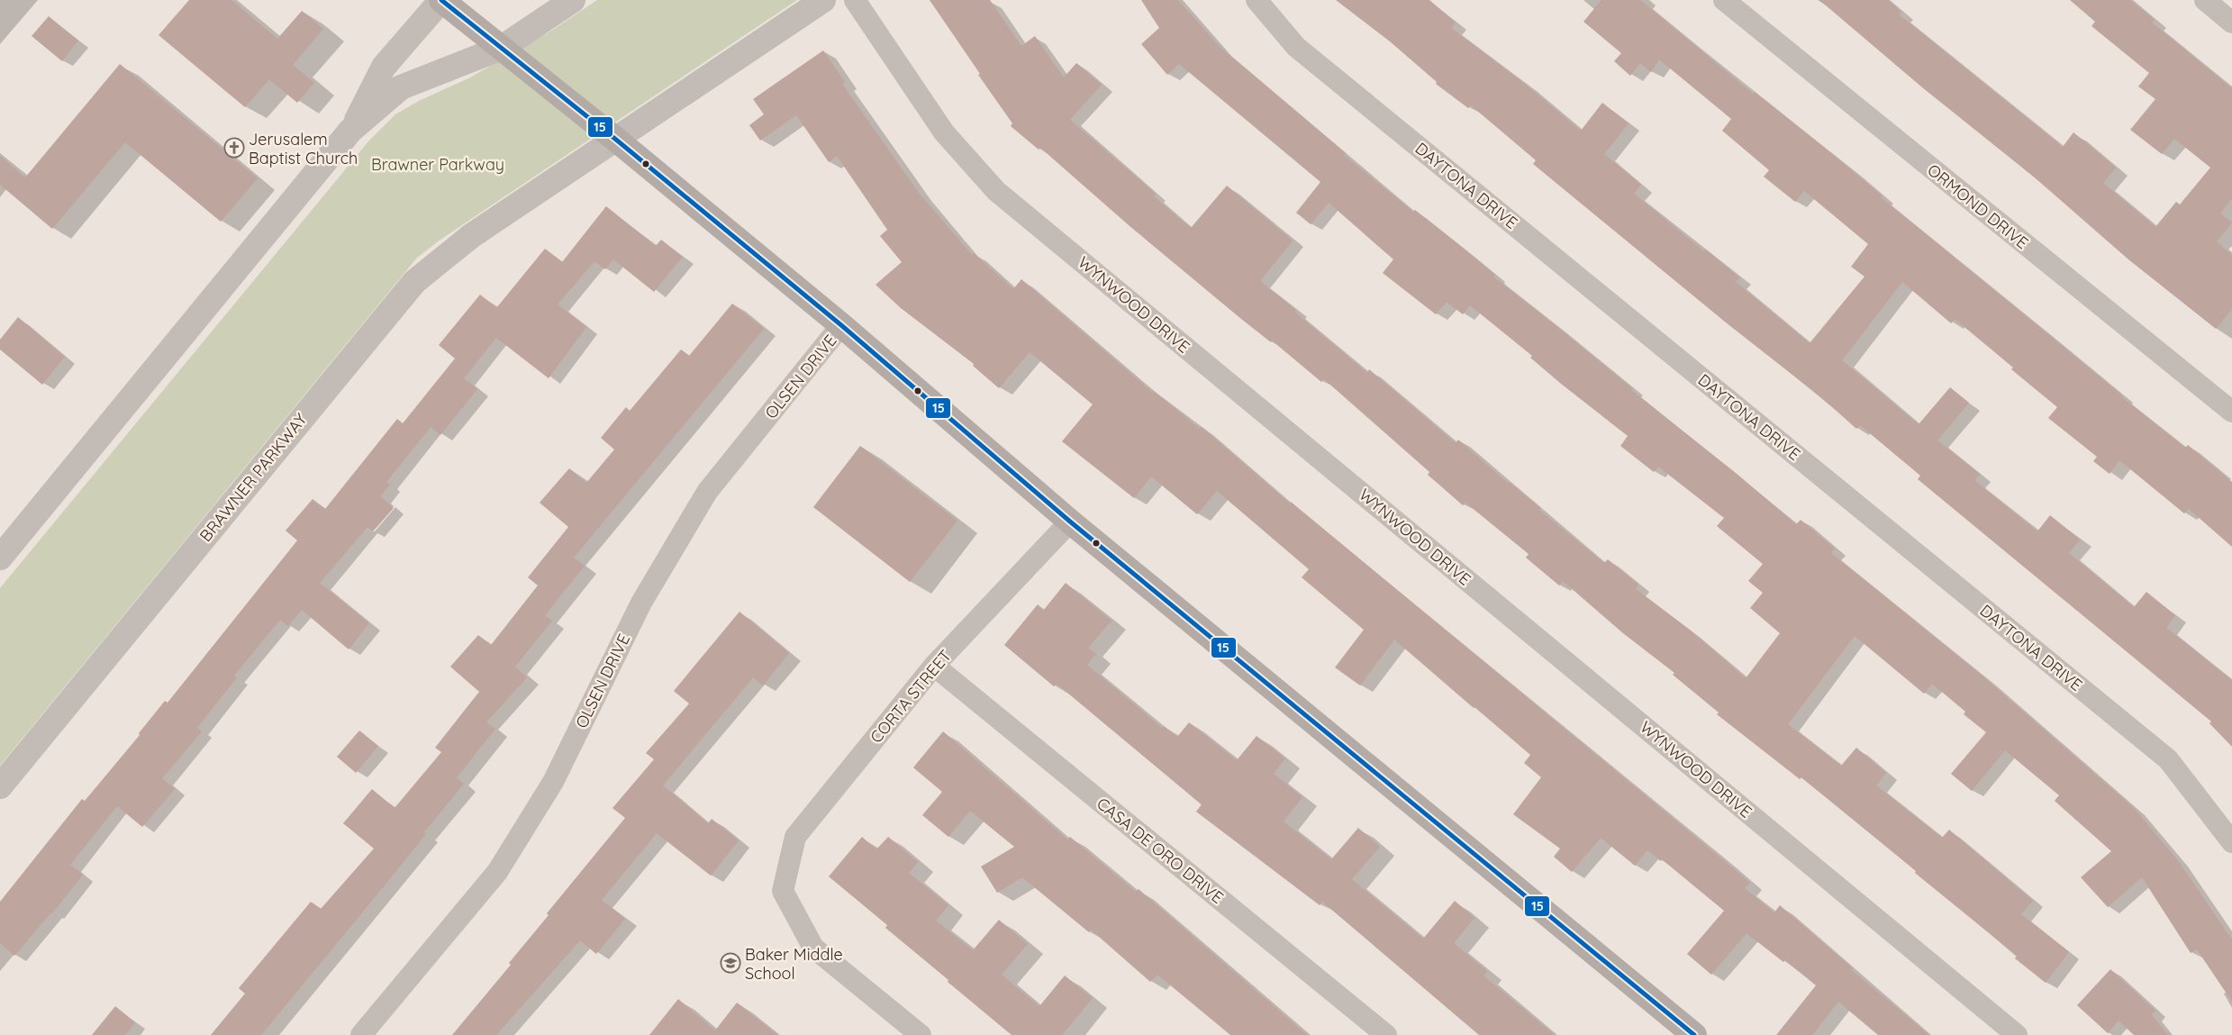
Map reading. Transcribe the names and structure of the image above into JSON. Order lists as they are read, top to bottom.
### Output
{
  "streets": {
    "street": [
      "DAYTONA DRIVE",
      "ORMOND DRIVE",
      "WYNWOOD DRIVE",
      "OLSEN DRIVE",
      "BRAWNER PARKWAY",
      "CORTA STREET",
      "CASA DE ORO DRIVE"
    ]
  },
  "crossings": [
    ["CORTA STREET", "CASA DE ORO DRIVE"]
  ],
  "parks": ["Brawner Parkway"],
  "places": {
    "church": ["Jerusalem Baptist Church"],
    "school or university": ["Baker Middle School"]
  },
  "lines": ["transit line 15"]
}
